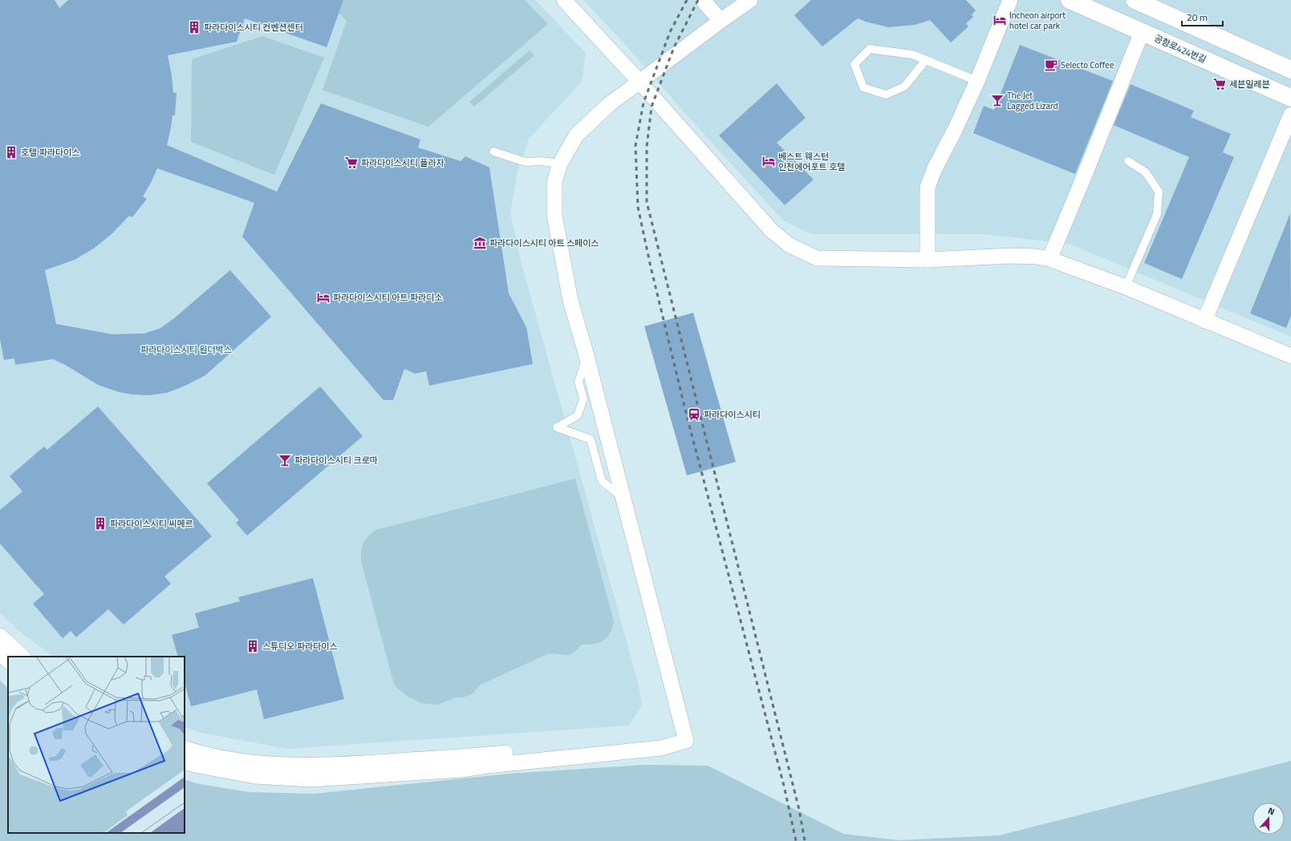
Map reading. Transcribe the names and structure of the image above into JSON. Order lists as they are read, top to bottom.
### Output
{
  "streets": {
    "street": ["공항로424번길"]
  },
  "parks": ["파라다이스시티 원더박스"],
  "places": {
    "hotel": ["Incheon airport hotel car park", "베스트 웨스턴 인천에어포트 호텔", "파라다이스시티 아트 파라디소"],
    "building": [
      "파라다이스시티 컨벤션센터",
      "호텔 파라다이스",
      "파라다이스시티 씨메르",
      "스튜디오 파라다이스"
    ],
    "cafe": ["Selecto Coffee"],
    "supermarket": ["세븐일레븐", "파라다이스시티 플라자"],
    "bar": ["The Jet Lagged Lizard", "파라다이스시티 크로마"],
    "museum": ["파라다이스시티 아트 스페이스"],
    "station": ["파라다이스시티"]
  },
  "scale_bar": "20 m",
  "north": "top"
}
